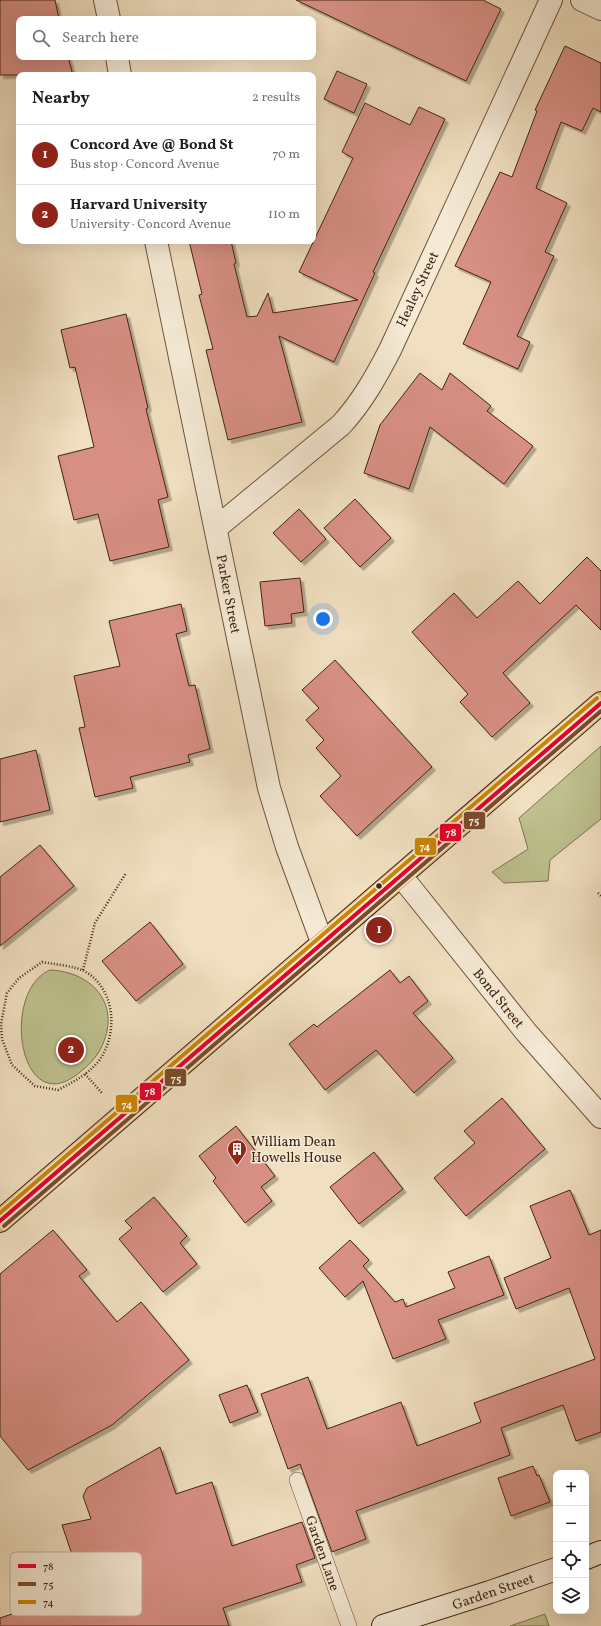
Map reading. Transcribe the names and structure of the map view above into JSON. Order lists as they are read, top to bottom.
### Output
{
  "streets": {
    "street": [
      "Healey Street",
      "Parker Street",
      "Bond Street",
      "Garden Street"
    ],
    "lane": ["Garden Lane"]
  },
  "crossings": [
    ["Healey Street", "Parker Street"]
  ],
  "places": {
    "building": ["William Dean Howells House"]
  },
  "lines": ["transit line 74", "transit line 78", "transit line 75"],
  "legend": ["78", "75", "74"],
  "page": {
    "search": "Search here",
    "heading": ["Nearby", "2 results"],
    "list": [
      {
        "mark": "1",
        "name": "Concord Ave @ Bond St",
        "note": "Bus stop · Concord Avenue",
        "value": "70 m"
      },
      {
        "mark": "2",
        "name": "Harvard University",
        "note": "University · Concord Avenue",
        "value": "110 m"
      }
    ],
    "pins": ["1", "2"],
    "map_buttons": ["+", "−"]
  }
}
